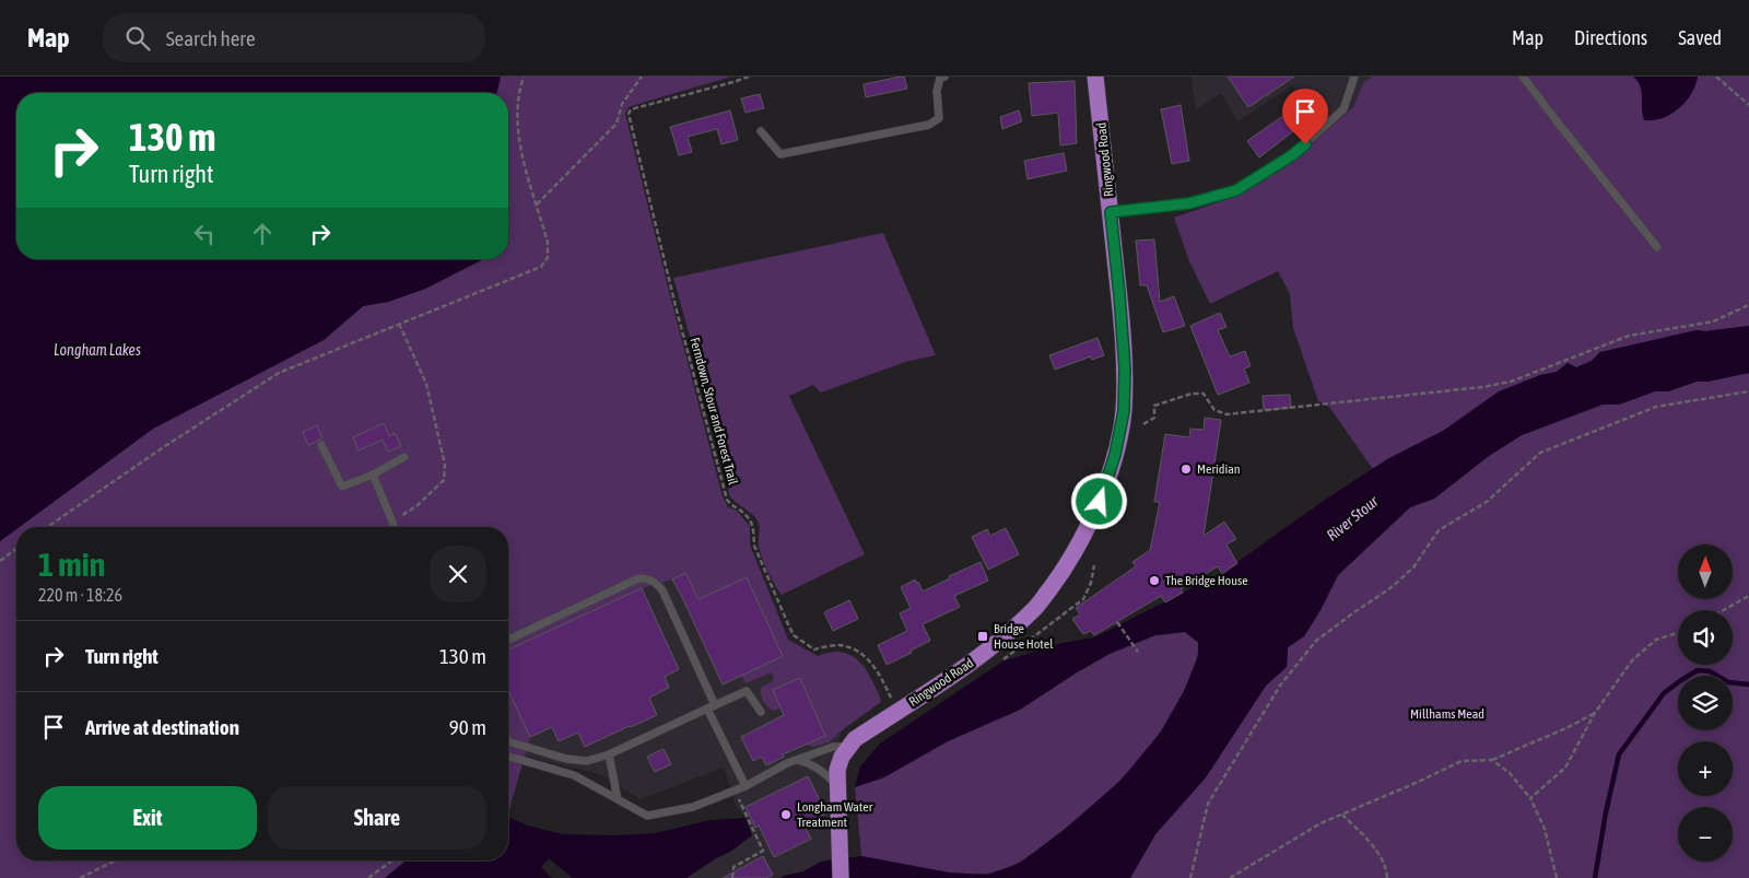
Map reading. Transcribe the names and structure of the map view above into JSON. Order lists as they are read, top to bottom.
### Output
{
  "streets": {
    "highway": ["Ringwood Road"],
    "path": ["Ferndown, Stour and Forest Trail"]
  },
  "crossings": [
    ["Ringwood Road", "Ferndown, Stour and Forest Trail"]
  ],
  "water": ["Longham Lakes", "River Stour"],
  "parks": ["Millhams Mead"],
  "places": {
    "other": ["Meridian", "The Bridge House", "Longham Water Treatment"],
    "transit": ["Bridge House Hotel"]
  },
  "north": "top",
  "page": {
    "header": "Map",
    "search": "Search here",
    "nav": ["Map", "Directions", "Saved"],
    "turn": ["130 m", "Turn right"],
    "heading": ["1 min", "220 m · 18:26"],
    "map_buttons": ["+", "−"],
    "list": [
      {
        "name": "Turn right",
        "value": "130 m"
      },
      {
        "name": "Arrive at destination",
        "value": "90 m"
      }
    ],
    "buttons": ["Exit", "Share"]
  }
}
